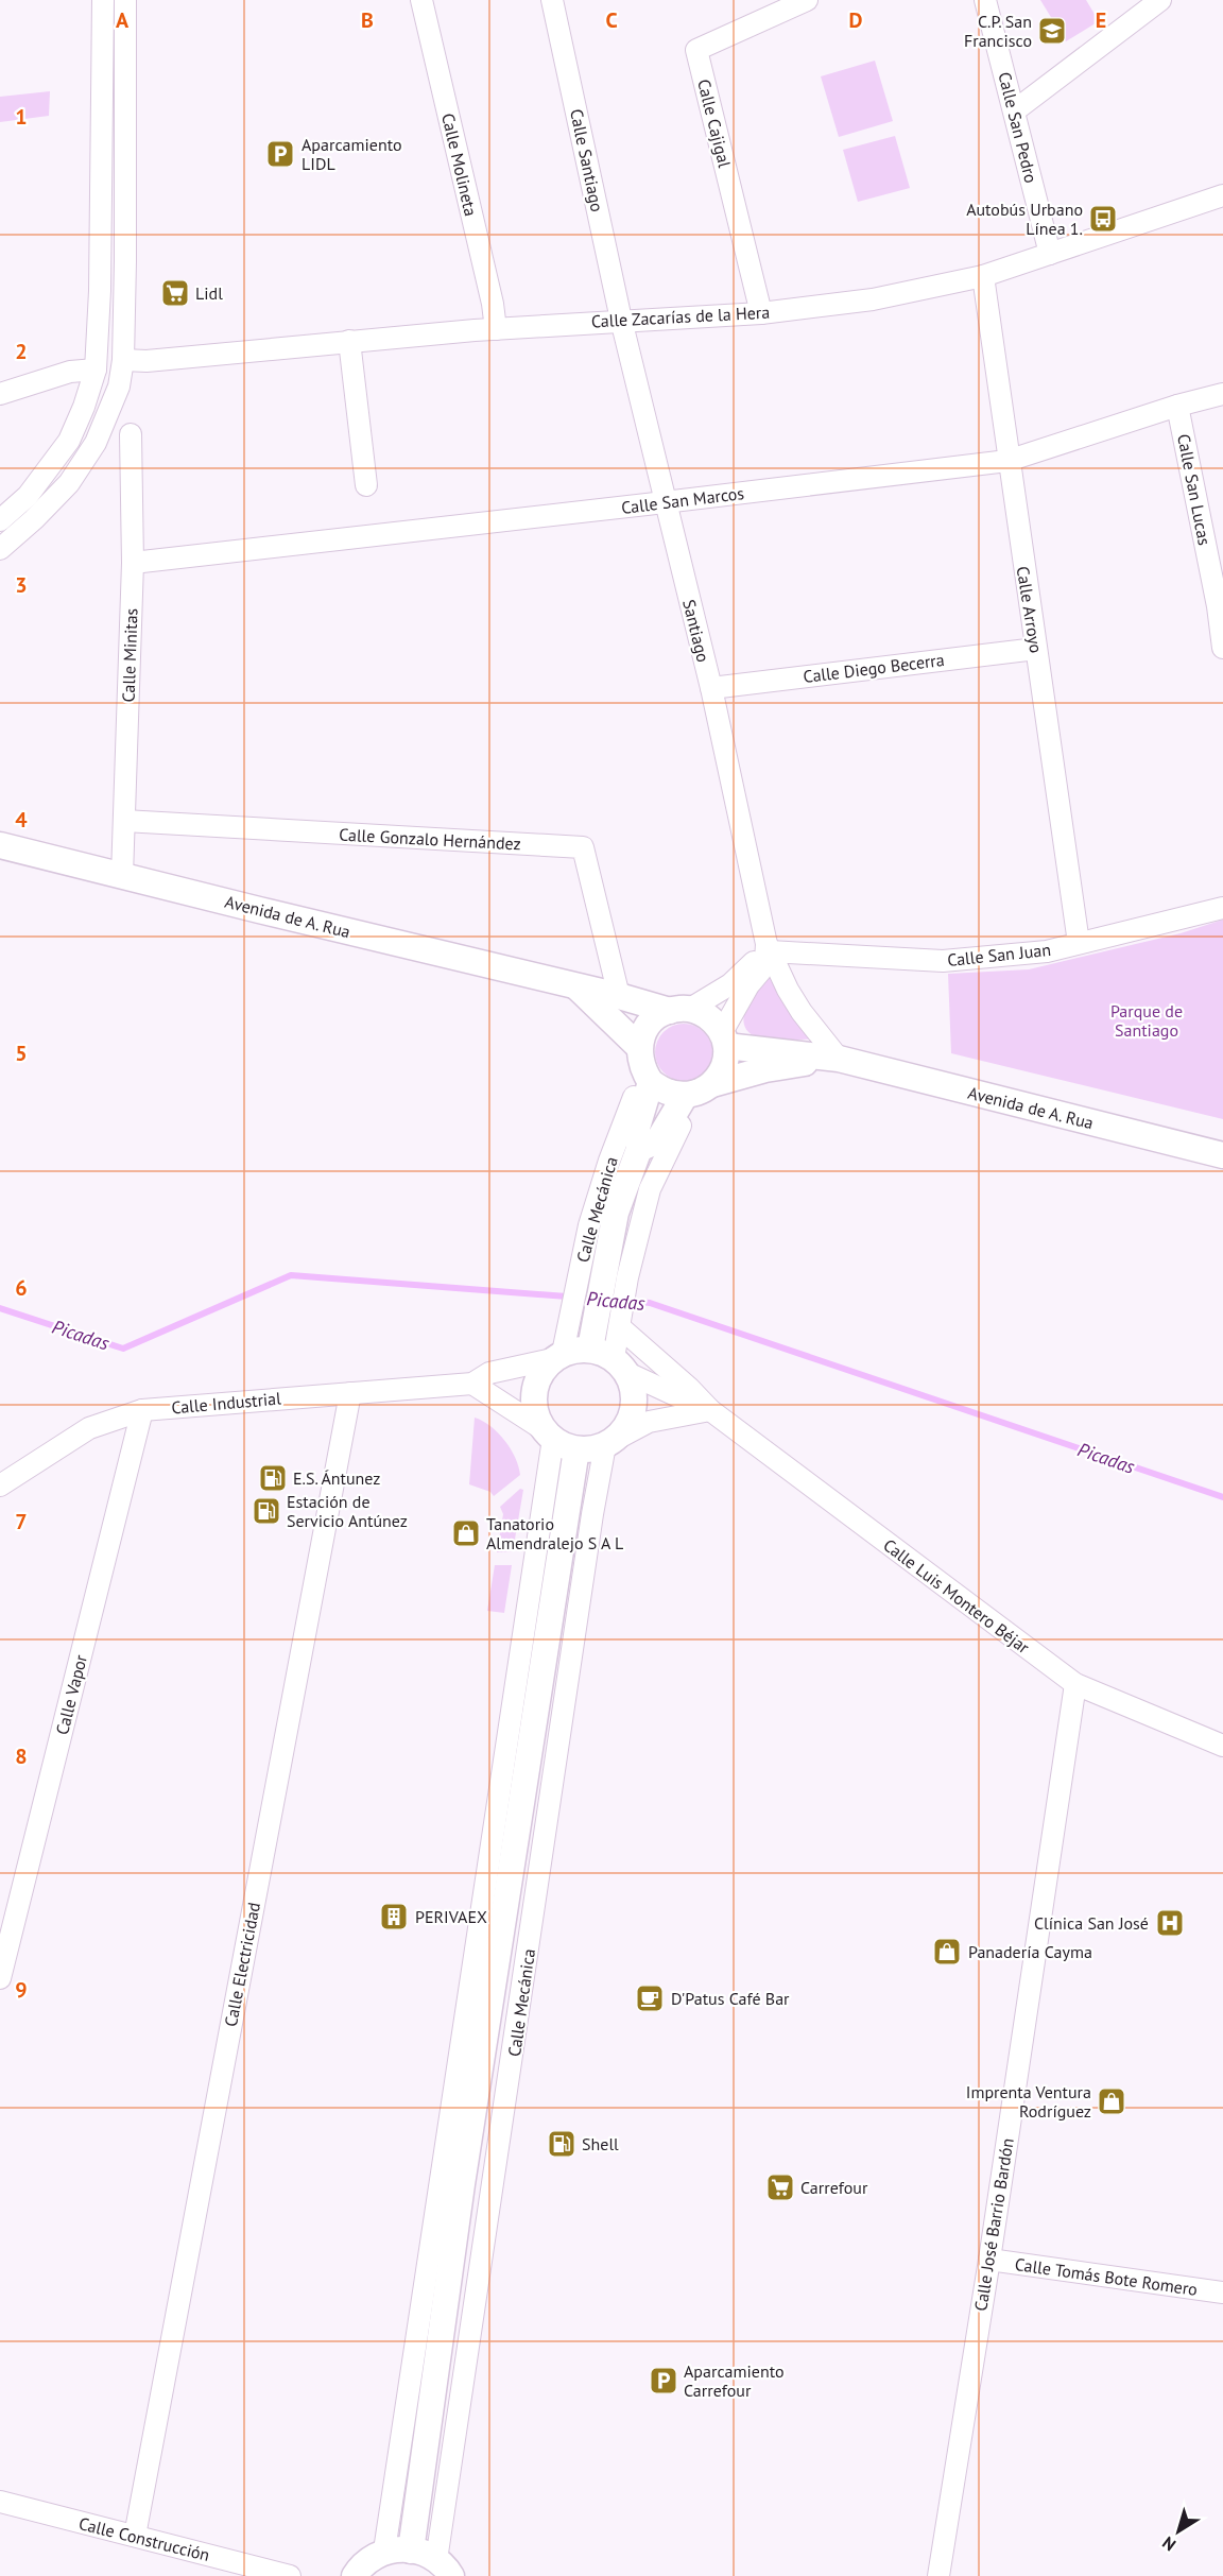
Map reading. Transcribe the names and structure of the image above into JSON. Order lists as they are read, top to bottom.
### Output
{
  "streets": {
    "street": [
      "Calle Cajigal",
      "Calle San Pedro",
      "Calle Santiago",
      "Calle Molineta",
      "Calle Zacarías de la Hera",
      "Calle San Lucas",
      "Calle San Marcos",
      "Calle Arroyo",
      "Santiago",
      "Calle Minitas",
      "Calle Diego Becerra",
      "Calle Gonzalo Hernández",
      "Avenida de A. Rua",
      "Calle San Juan",
      "Calle Mecánica",
      "Calle Industrial",
      "Calle Luis Montero Béjar",
      "Calle Vapor",
      "Calle Electricidad",
      "Calle José Barrio Bardón",
      "Calle Tomás Bote Romero",
      "Calle Construcción"
    ]
  },
  "crossings": [
    ["Calle Cajigal", "Calle Zacarías de la Hera"],
    ["Calle San Pedro", "Calle Zacarías de la Hera"],
    ["Calle Santiago", "Calle Zacarías de la Hera"],
    ["Calle Santiago", "Santiago"],
    ["Calle Molineta", "Calle Zacarías de la Hera"],
    ["Calle Zacarías de la Hera", "Calle Arroyo"],
    ["Calle Zacarías de la Hera", "Santiago"],
    ["Calle San Lucas", "Calle San Marcos"],
    ["Calle San Marcos", "Calle Arroyo"],
    ["Calle San Marcos", "Santiago"],
    ["Calle San Marcos", "Calle Minitas"],
    ["Calle Arroyo", "Calle Diego Becerra"],
    ["Calle Arroyo", "Calle San Juan"],
    ["Santiago", "Calle Diego Becerra"],
    ["Santiago", "Avenida de A. Rua"],
    ["Santiago", "Calle San Juan"],
    ["Santiago", "Calle Mecánica"],
    ["Calle Minitas", "Calle Gonzalo Hernández"],
    ["Calle Minitas", "Avenida de A. Rua"],
    ["Calle Gonzalo Hernández", "Avenida de A. Rua"],
    ["Avenida de A. Rua", "Calle Mecánica"],
    ["Calle Mecánica", "Calle Industrial"],
    ["Calle Mecánica", "Calle Luis Montero Béjar"],
    ["Calle Industrial", "Calle Luis Montero Béjar"],
    ["Calle Industrial", "Calle Vapor"],
    ["Calle Industrial", "Calle Electricidad"],
    ["Calle Luis Montero Béjar", "Calle José Barrio Bardón"],
    ["Calle Electricidad", "Calle Construcción"],
    ["Calle José Barrio Bardón", "Calle Tomás Bote Romero"]
  ],
  "water": ["Picadas"],
  "parks": ["Parque de Santiago"],
  "places": {
    "school or university": ["C.P. San Francisco"],
    "parking": ["Aparcamiento LIDL", "Aparcamiento Carrefour"],
    "bus stop": ["Autobús Urbano Línea 1."],
    "supermarket": ["Lidl", "Carrefour"],
    "fuel station": ["E.S. Ántunez", "Estación de Servicio Antúnez", "Shell"],
    "shop": ["Tanatorio Almendralejo S A L", "Panadería Cayma", "Imprenta Ventura Rodríguez"],
    "building": ["PERIVAEX"],
    "hospital": ["Clínica San José"],
    "cafe": ["D'Patus Café Bar"]
  },
  "north": "bottom left",
  "grid": {
    "columns": [
      "A",
      "B",
      "C",
      "D",
      "E"
    ],
    "rows": [
      "1",
      "2",
      "3",
      "4",
      "5",
      "6",
      "7",
      "8",
      "9"
    ]
  }
}
